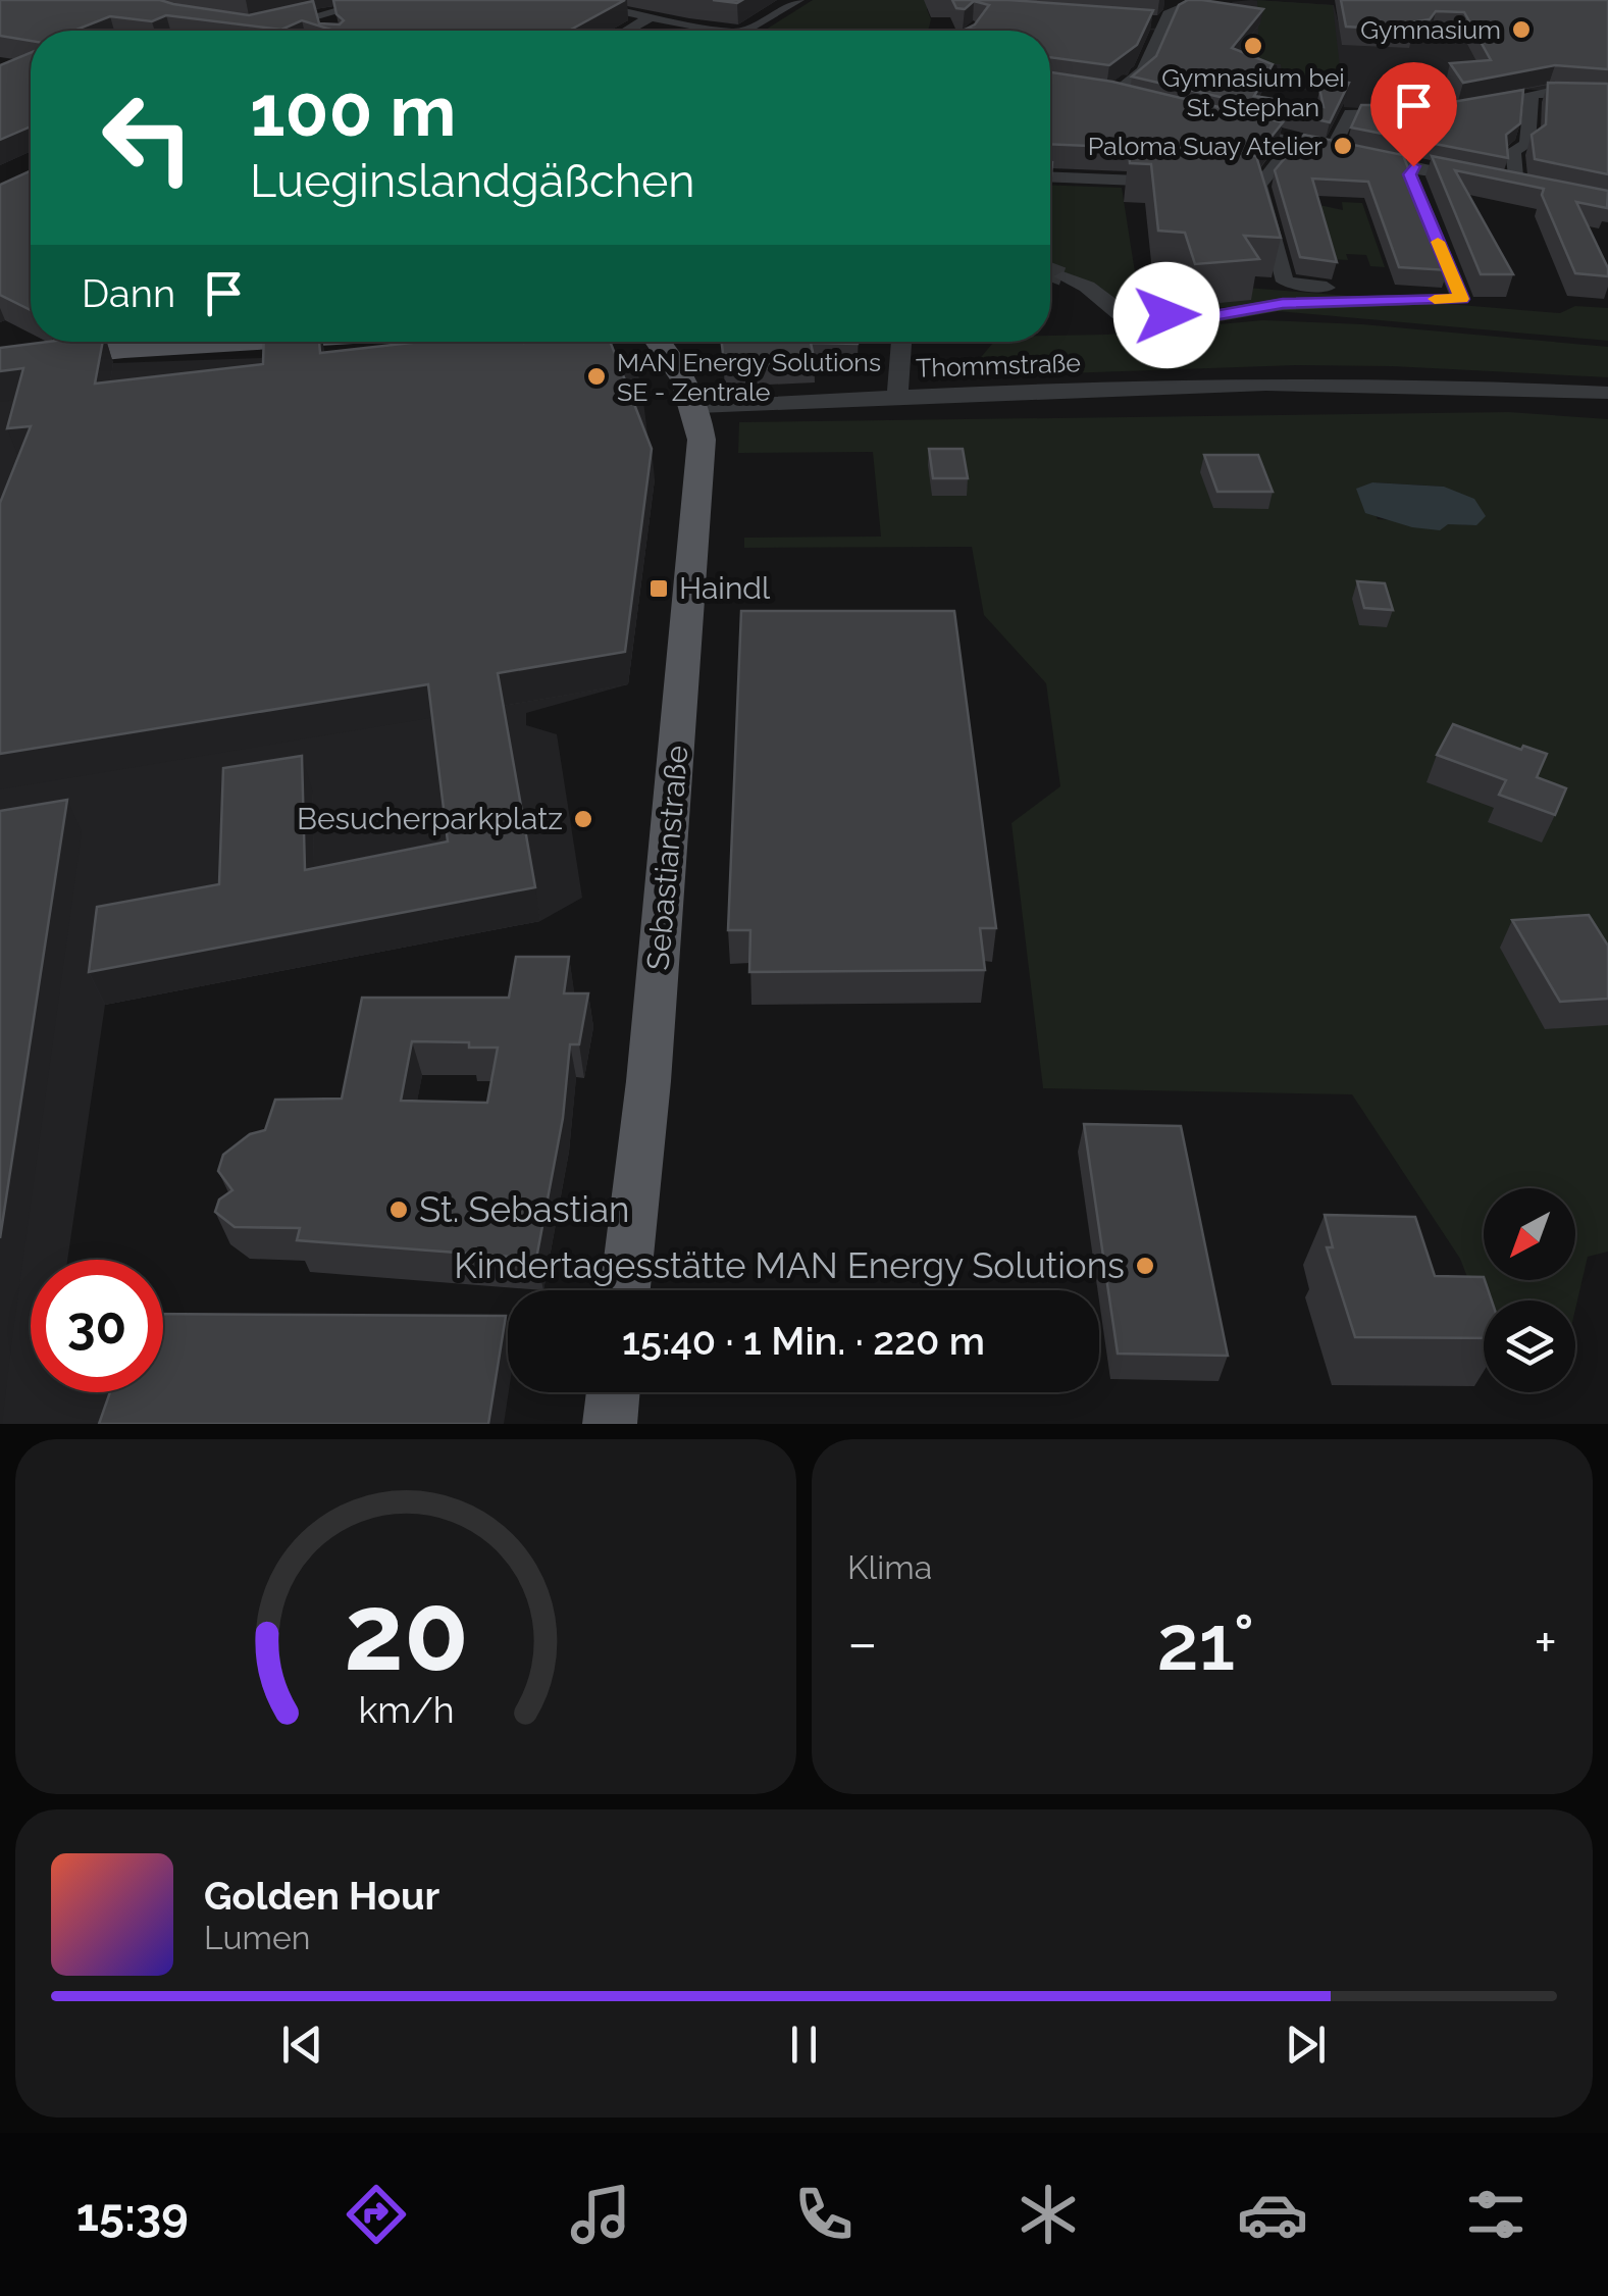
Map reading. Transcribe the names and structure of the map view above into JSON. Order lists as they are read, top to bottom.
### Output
{
  "streets": {
    "main road": ["Sebastianstraße"],
    "street": ["Thommstraße"]
  },
  "crossings": [
    ["Thommstraße", "Sebastianstraße"]
  ],
  "places": {
    "other": [
      "Gymnasium",
      "Gymnasium bei St. Stephan",
      "Paloma Suay Atelier",
      "MAN Energy Solutions SE - Zentrale",
      "Besucherparkplatz",
      "St. Sebastian",
      "Kindertagesstätte MAN Energy Solutions"
    ],
    "transit": ["Haindl"]
  },
  "north": "bottom left",
  "page": {
    "turn": ["100 m", "Lueginslandgäßchen"],
    "then": "Dann",
    "limit": "30",
    "trip": "15:40 · 1 Min. · 220 m",
    "tile": "Klima",
    "heat": ["−", "21°", "+"],
    "song": ["Golden Hour", "Lumen"],
    "tabs": "15:39",
    "gauge": ["20", "km/h"]
  }
}
